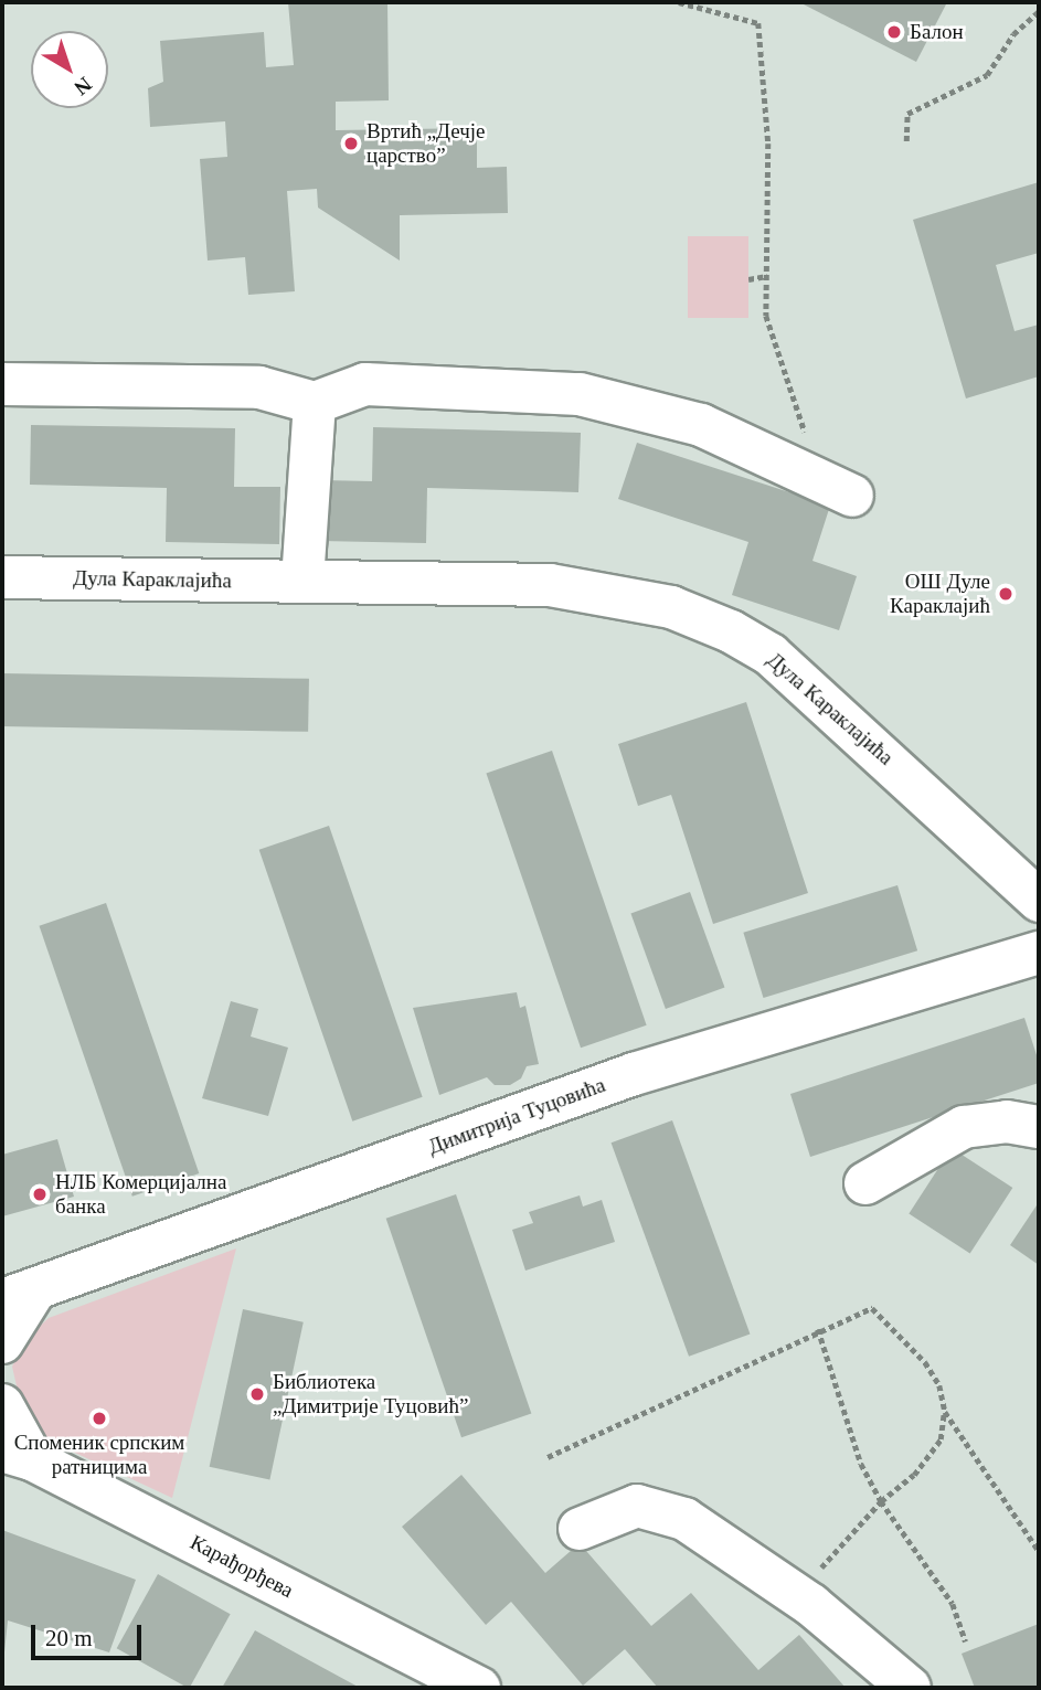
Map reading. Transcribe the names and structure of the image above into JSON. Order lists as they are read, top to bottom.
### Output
{
  "streets": {
    "street": ["Дула Караклајића", "Димитрија Туцовића", "Карађорђева"]
  },
  "places": [
    "Балон",
    "Вртић „Дечје царство”",
    "ОШ Дуле Караклајић",
    "НЛБ Комерцијална банка",
    "Библиотека „Димитрије Туцовић”",
    "Споменик српским ратницима"
  ],
  "scale_bar": "20 m",
  "north": "bottom right"
}
